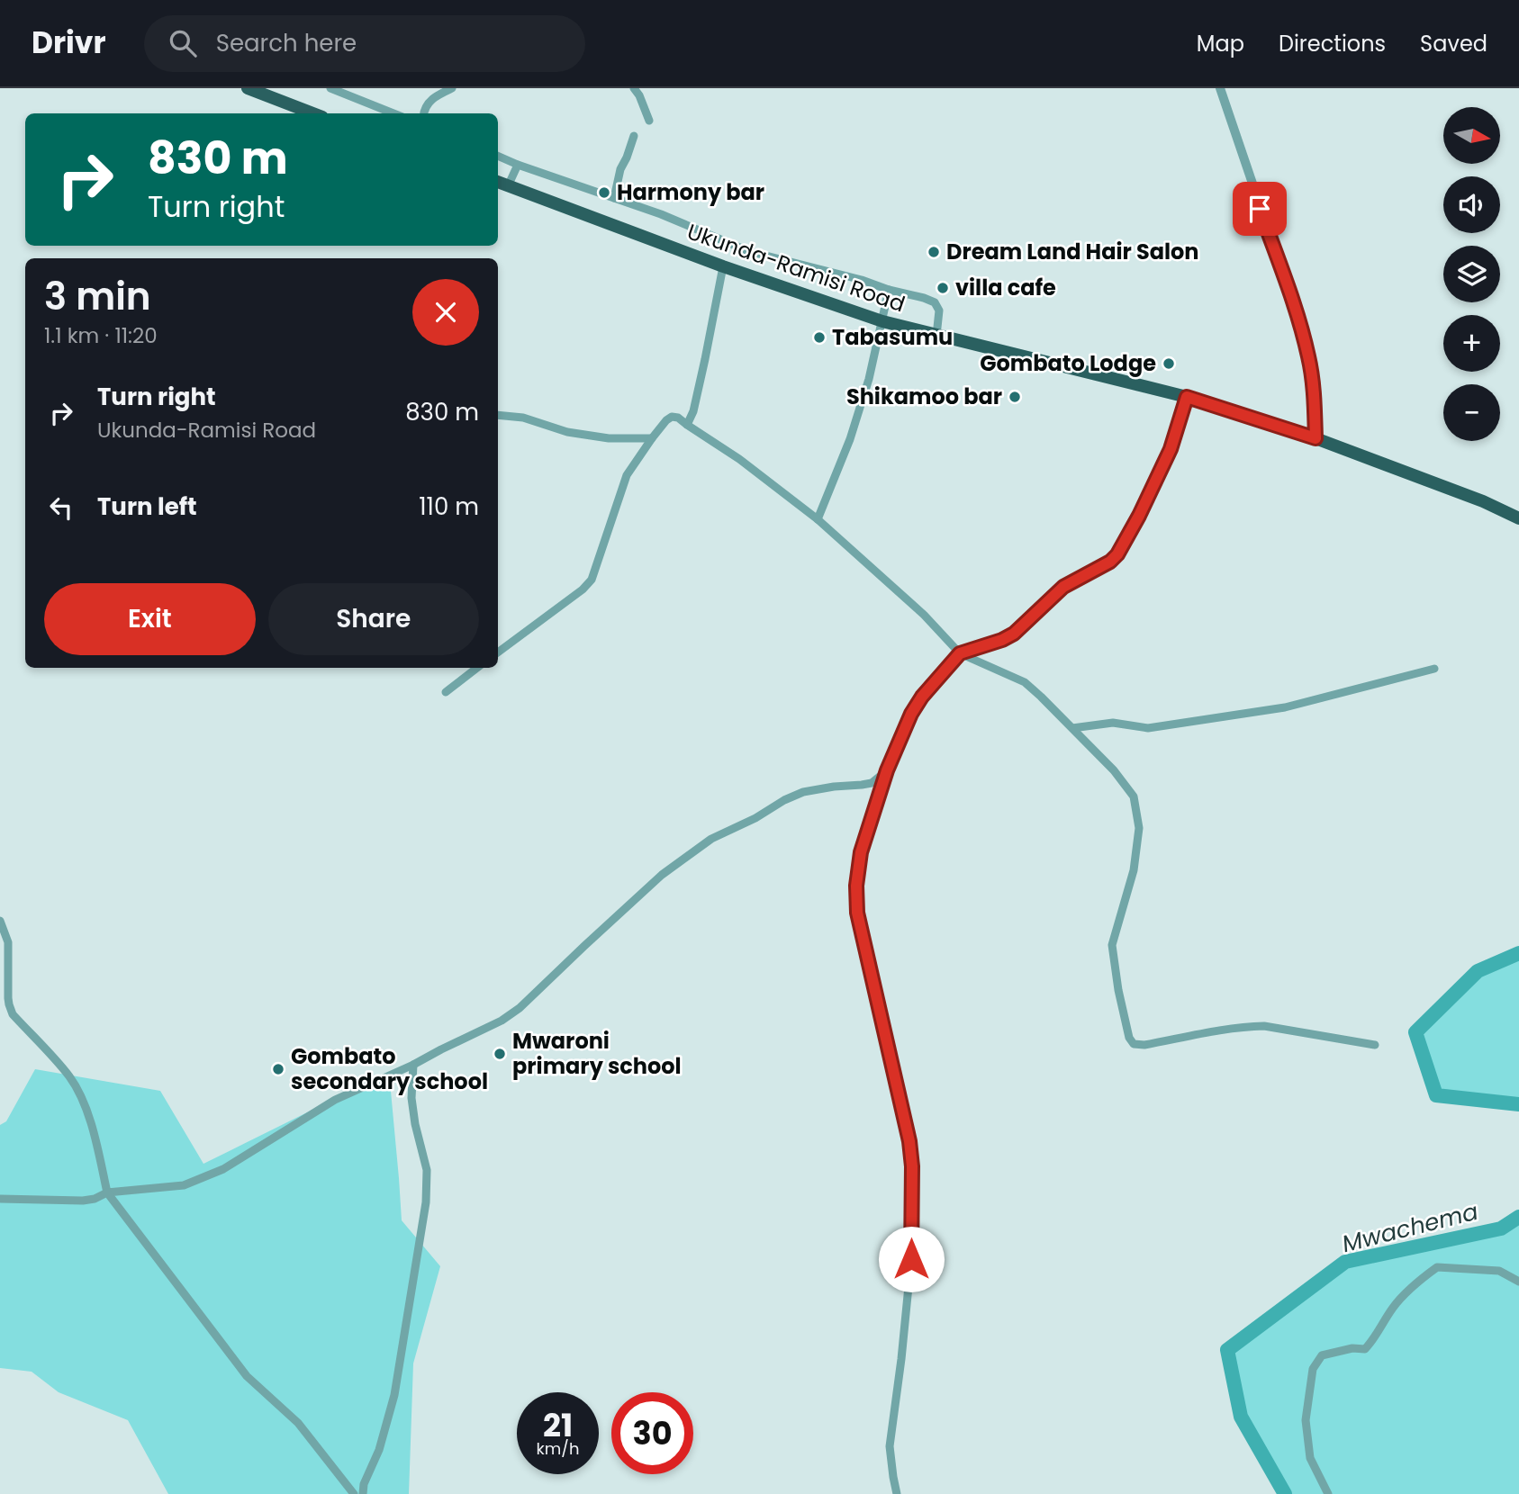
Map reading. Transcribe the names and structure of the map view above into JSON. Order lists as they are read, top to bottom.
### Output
{
  "streets": {
    "highway": ["Ukunda-Ramisi Road"]
  },
  "water": ["Mwachema"],
  "places": [
    "Harmony bar",
    "Dream Land Hair Salon",
    "villa cafe",
    "Tabasumu",
    "Gombato Lodge",
    "Shikamoo bar",
    "Mwaroni primary school",
    "Gombato secondary school"
  ],
  "north": "right",
  "page": {
    "header": "Drivr",
    "search": "Search here",
    "nav": ["Map", "Directions", "Saved"],
    "map_buttons": ["+", "−"],
    "turn": ["830 m", "Turn right"],
    "heading": ["3 min", "1.1 km · 11:20"],
    "list": [
      {
        "name": "Turn right",
        "note": "Ukunda-Ramisi Road",
        "value": "830 m"
      },
      {
        "name": "Turn left",
        "value": "110 m"
      }
    ],
    "buttons": ["Exit", "Share"],
    "speed": "21 km/h",
    "limit": "30"
  }
}
